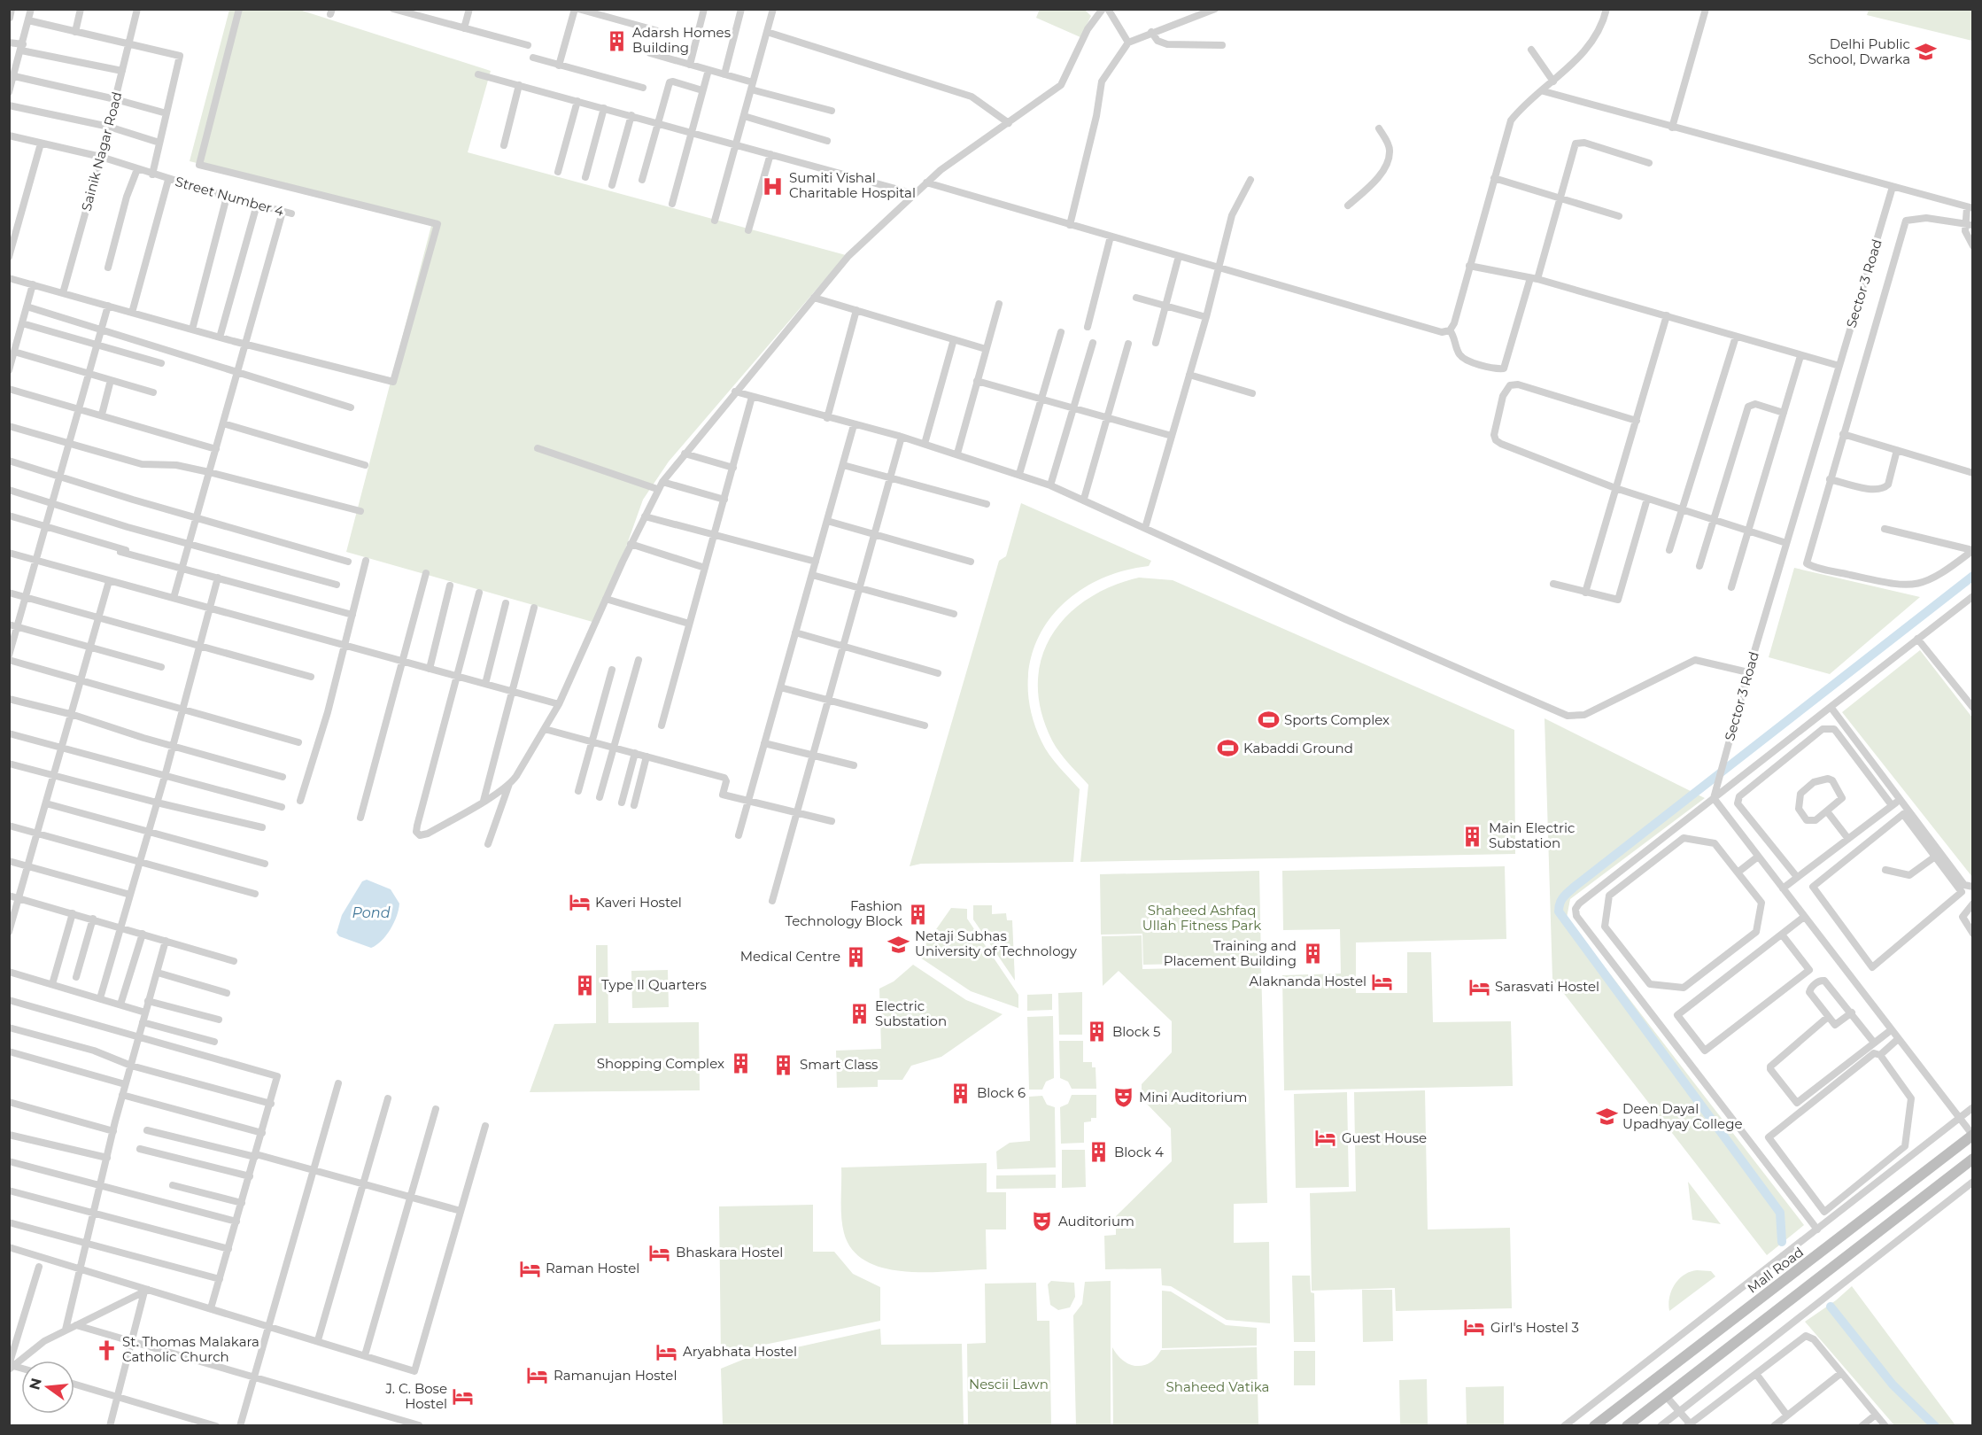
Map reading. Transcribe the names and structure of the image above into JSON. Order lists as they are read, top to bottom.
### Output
{
  "streets": {
    "main road": ["Mall Road"],
    "street": ["Sainik Nagar Road", "Street Number 4", "Sector 3 Road"]
  },
  "crossings": [
    ["Sainik Nagar Road", "Street Number 4"]
  ],
  "water": ["Pond"],
  "parks": ["Shaheed Ashfaq Ullah Fitness Park", "Nescii Lawn", "Shaheed Vatika"],
  "places": {
    "building": [
      "Adarsh Homes Building",
      "Main Electric Substation",
      "Fashion Technology Block",
      "Training and Placement Building",
      "Medical Centre",
      "Type II Quarters",
      "Electric Substation",
      "Block 5",
      "Shopping Complex",
      "Smart Class",
      "Block 6",
      "Block 4"
    ],
    "school or university": ["Delhi Public School, Dwarka", "Netaji Subhas University of Technology", "Deen Dayal Upadhyay College"],
    "hospital": ["Sumiti Vishal Charitable Hospital"],
    "sports": ["Sports Complex", "Kabaddi Ground"],
    "hotel": [
      "Kaveri Hostel",
      "Alaknanda Hostel",
      "Sarasvati Hostel",
      "Guest House",
      "Bhaskara Hostel",
      "Raman Hostel",
      "Girl's Hostel 3",
      "Aryabhata Hostel",
      "Ramanujan Hostel",
      "J. C. Bose Hostel"
    ],
    "theatre": ["Mini Auditorium", "Auditorium"],
    "church": ["St. Thomas Malakara Catholic Church"]
  },
  "north": "left"
}
